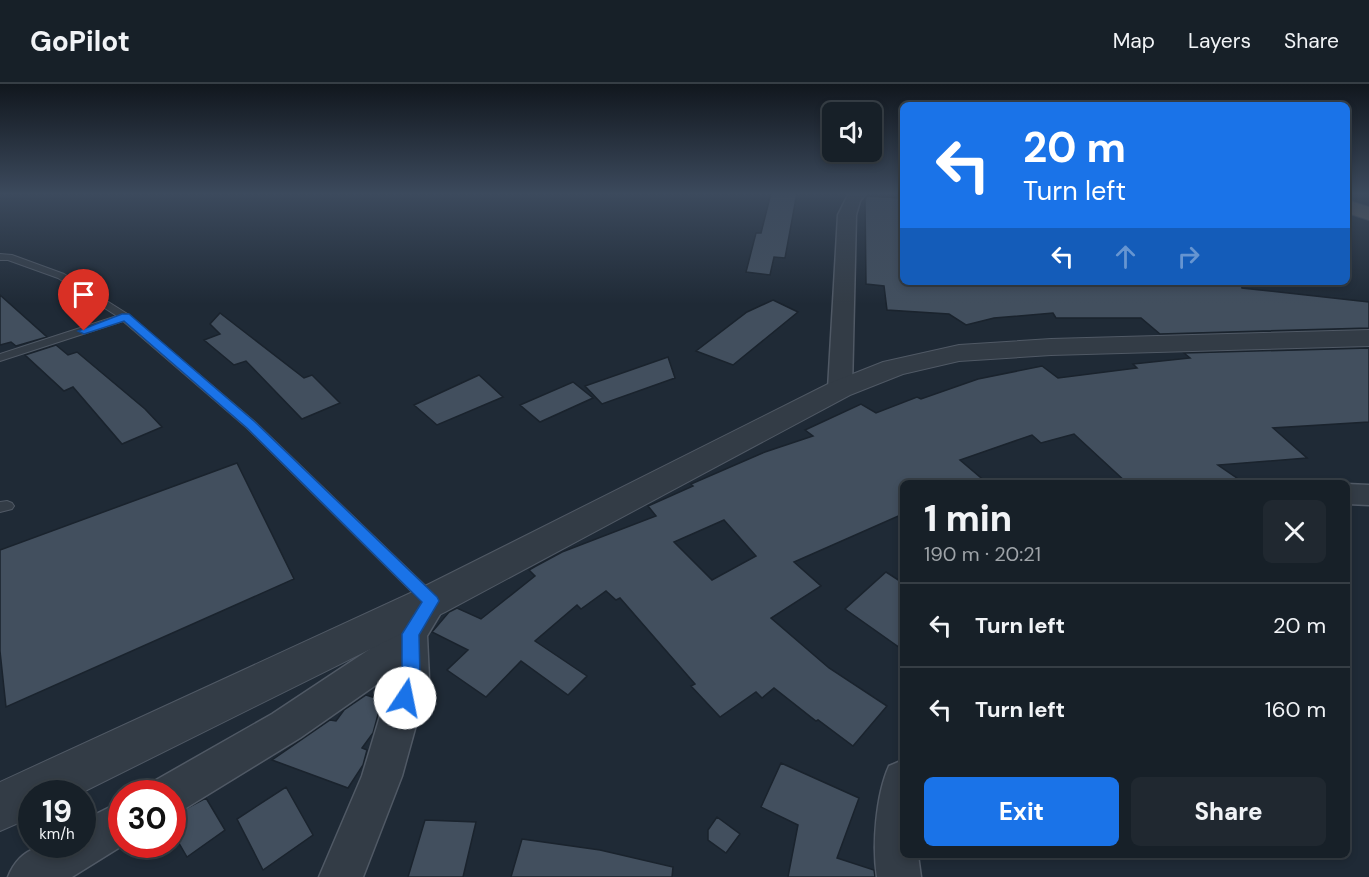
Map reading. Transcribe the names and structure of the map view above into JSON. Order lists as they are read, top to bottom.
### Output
{
  "page": {
    "header": "GoPilot",
    "nav": ["Map", "Layers", "Share"],
    "turn": ["20 m", "Turn left"],
    "heading": ["1 min", "190 m · 20:21"],
    "list": [
      {
        "name": "Turn left",
        "value": "20 m"
      },
      {
        "name": "Turn left",
        "value": "160 m"
      }
    ],
    "buttons": ["Exit", "Share"],
    "speed": "19 km/h",
    "limit": "30"
  }
}
